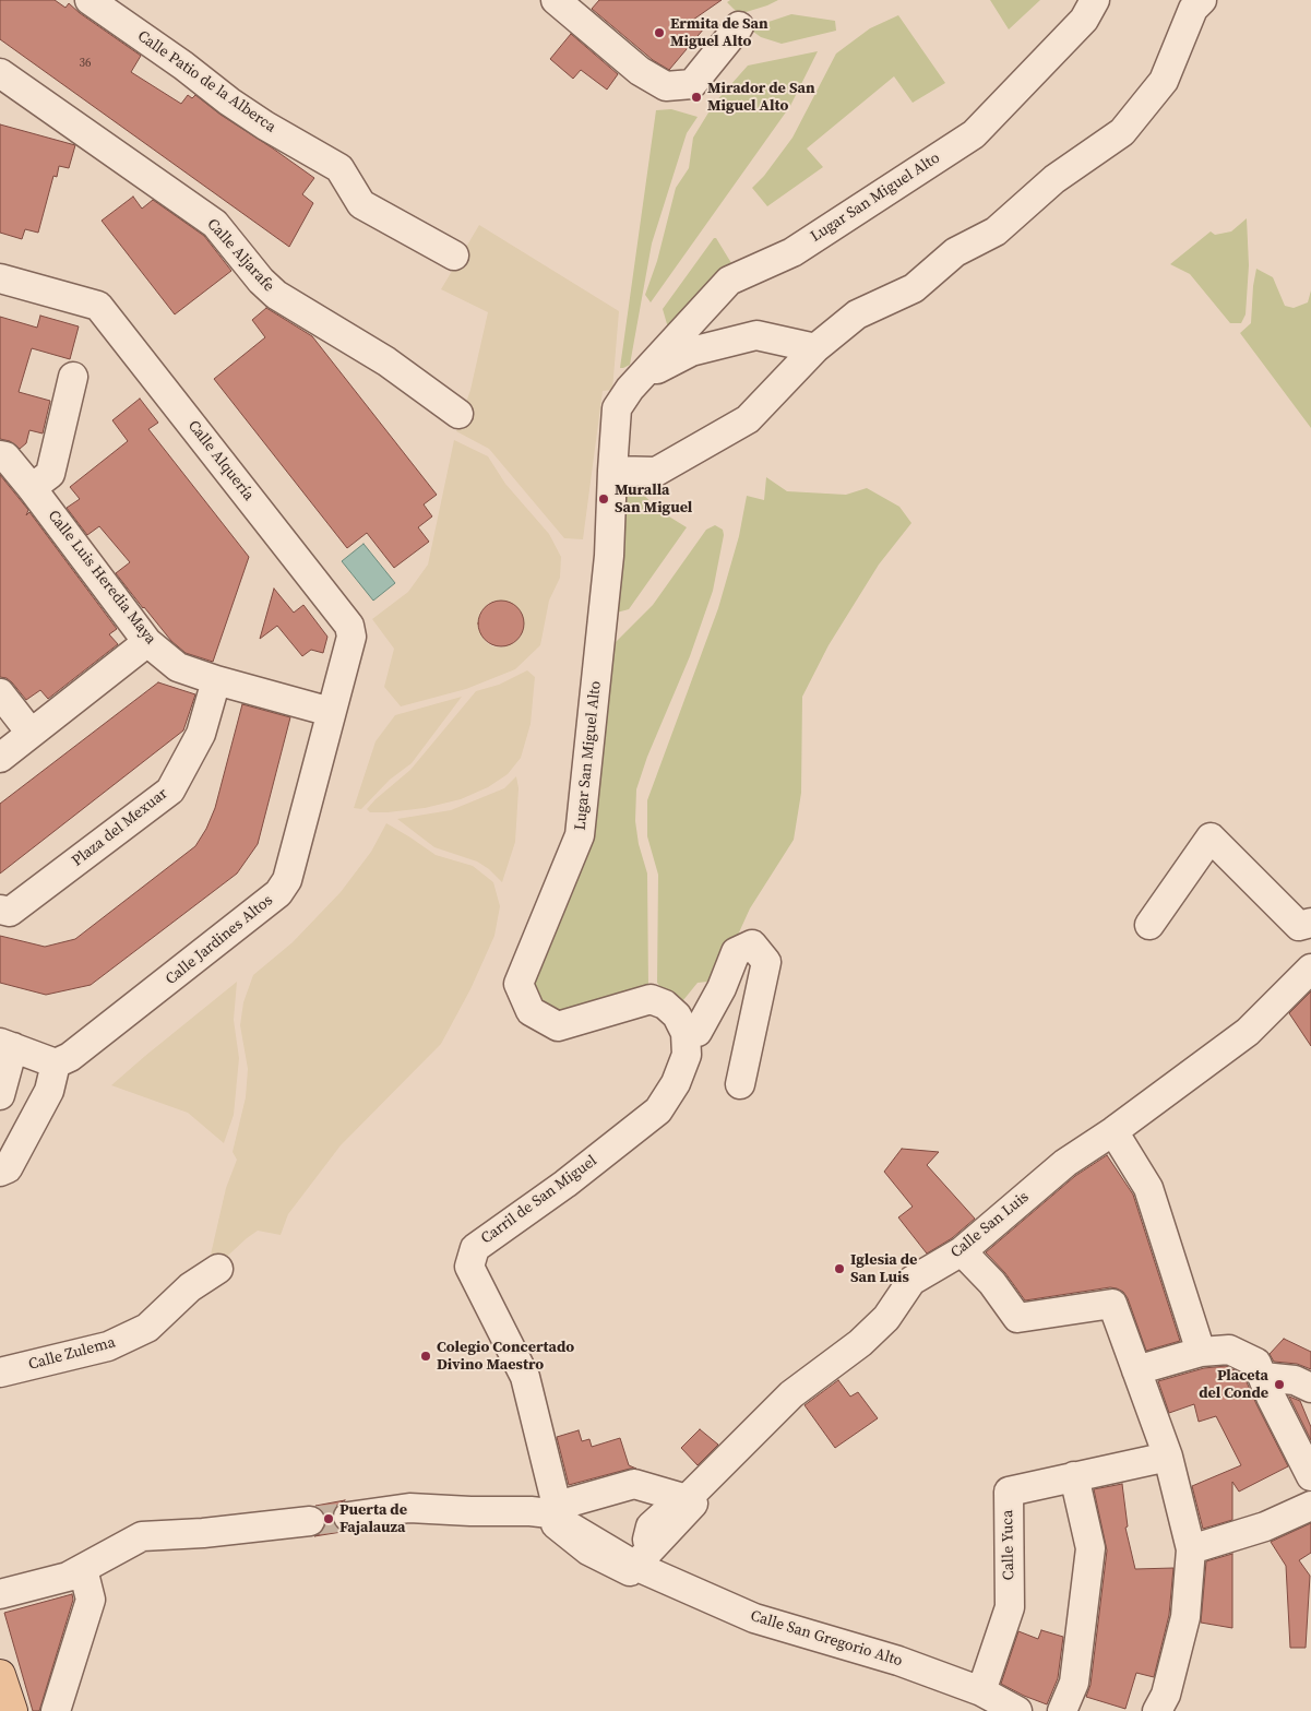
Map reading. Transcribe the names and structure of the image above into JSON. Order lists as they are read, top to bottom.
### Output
{
  "streets": {
    "street": [
      "Calle Patio de la Alberca",
      "Lugar San Miguel Alto",
      "Calle Aljarafe",
      "Calle Alquería",
      "Calle Luis Heredia Maya",
      "Plaza del Mexuar",
      "Calle Jardines Altos",
      "Carril de San Miguel",
      "Calle San Luis",
      "Calle Zulema",
      "Calle Yuca",
      "Calle San Gregorio Alto"
    ]
  },
  "crossings": [
    ["Lugar San Miguel Alto", "Carril de San Miguel"],
    ["Calle Alquería", "Calle Luis Heredia Maya"],
    ["Calle Alquería", "Calle Jardines Altos"],
    ["Calle Luis Heredia Maya", "Plaza del Mexuar"],
    ["Calle Luis Heredia Maya", "Calle Jardines Altos"],
    ["Carril de San Miguel", "Calle San Gregorio Alto"],
    ["Calle Yuca", "Calle San Gregorio Alto"]
  ],
  "places": [
    "Ermita de San Miguel Alto",
    "Mirador de San Miguel Alto",
    "Muralla San Miguel",
    "Iglesia de San Luis",
    "Colegio Concertado Divino Maestro",
    "Placeta del Conde",
    "Puerta de Fajalauza"
  ],
  "house_numbers": ["36"]
}
